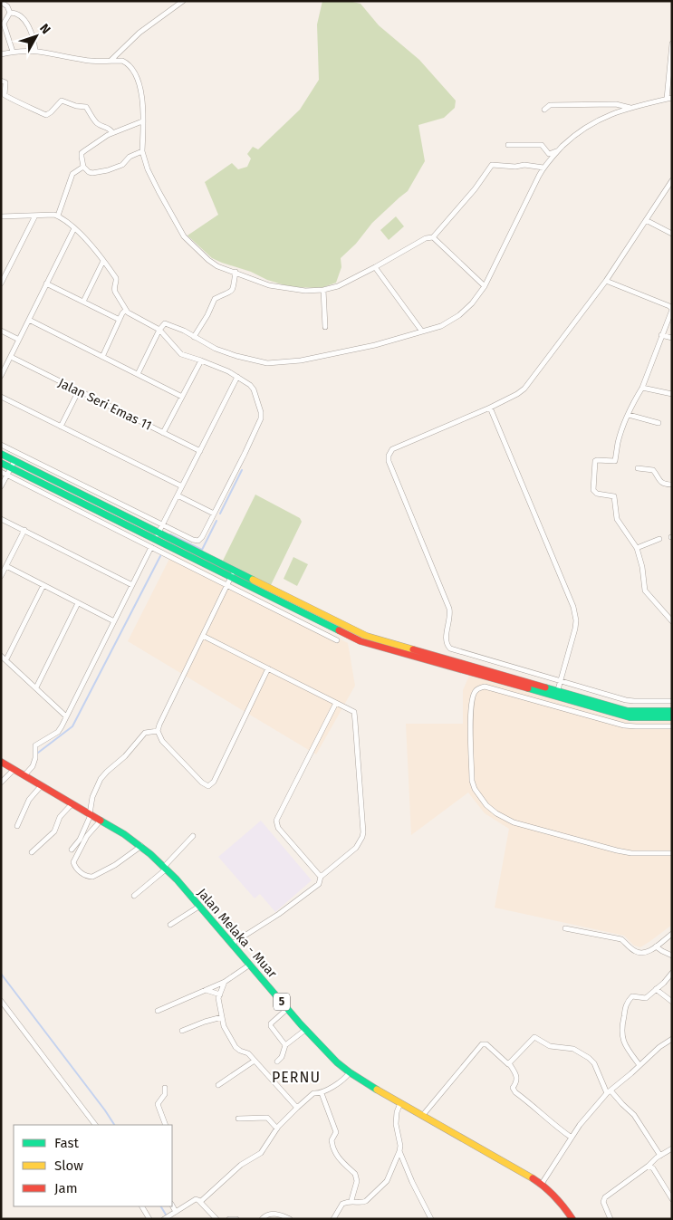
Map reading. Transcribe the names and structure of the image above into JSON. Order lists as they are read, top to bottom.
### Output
{
  "streets": {
    "street": ["Jalan Seri Emas 11", "Jalan Melaka - Muar", "5"]
  },
  "districts": ["PERNU"],
  "legend": ["Fast", "Slow", "Jam"],
  "north": "top right"
}
